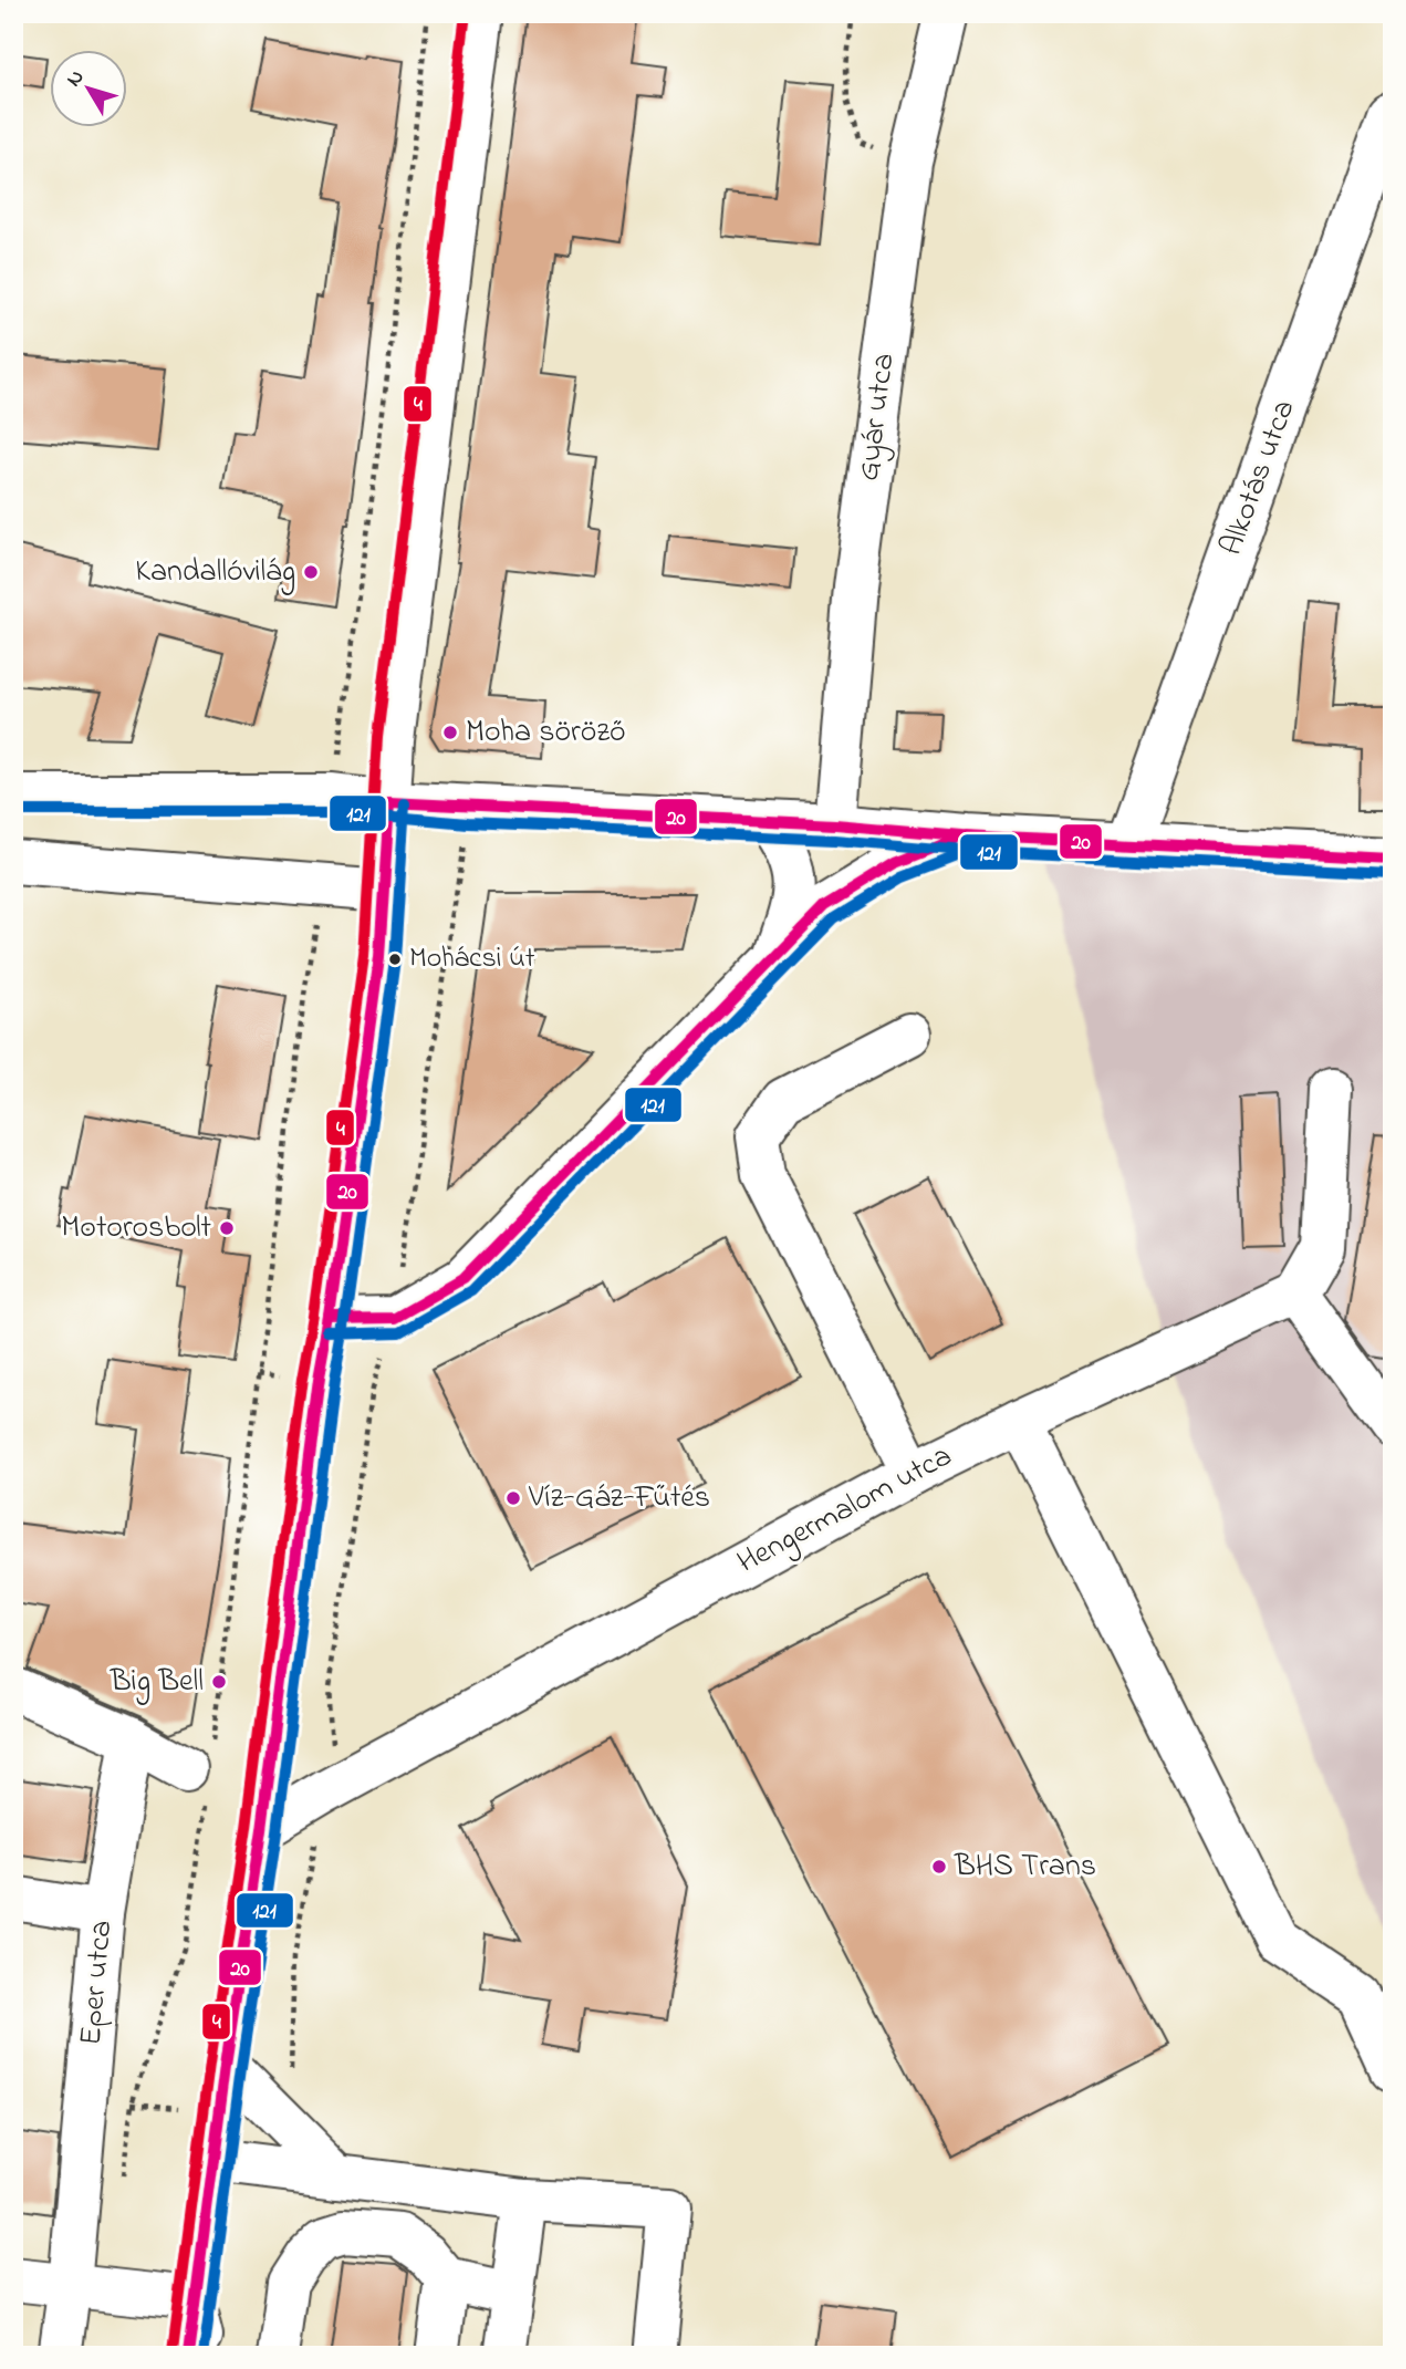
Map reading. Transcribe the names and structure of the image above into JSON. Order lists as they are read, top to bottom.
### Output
{
  "streets": {
    "street": [
      "Gyár utca",
      "Alkotás utca",
      "Hengermalom utca",
      "Eper utca"
    ]
  },
  "places": [
    "Kandallóvilág",
    "Moha söröző",
    "Mohácsi út",
    "Motorosbolt",
    "Víz-Gáz-Fűtés",
    "Big Bell",
    "BHS Trans"
  ],
  "lines": ["transit line 4", "transit line 20", "transit line 121"],
  "north": "top left"
}
